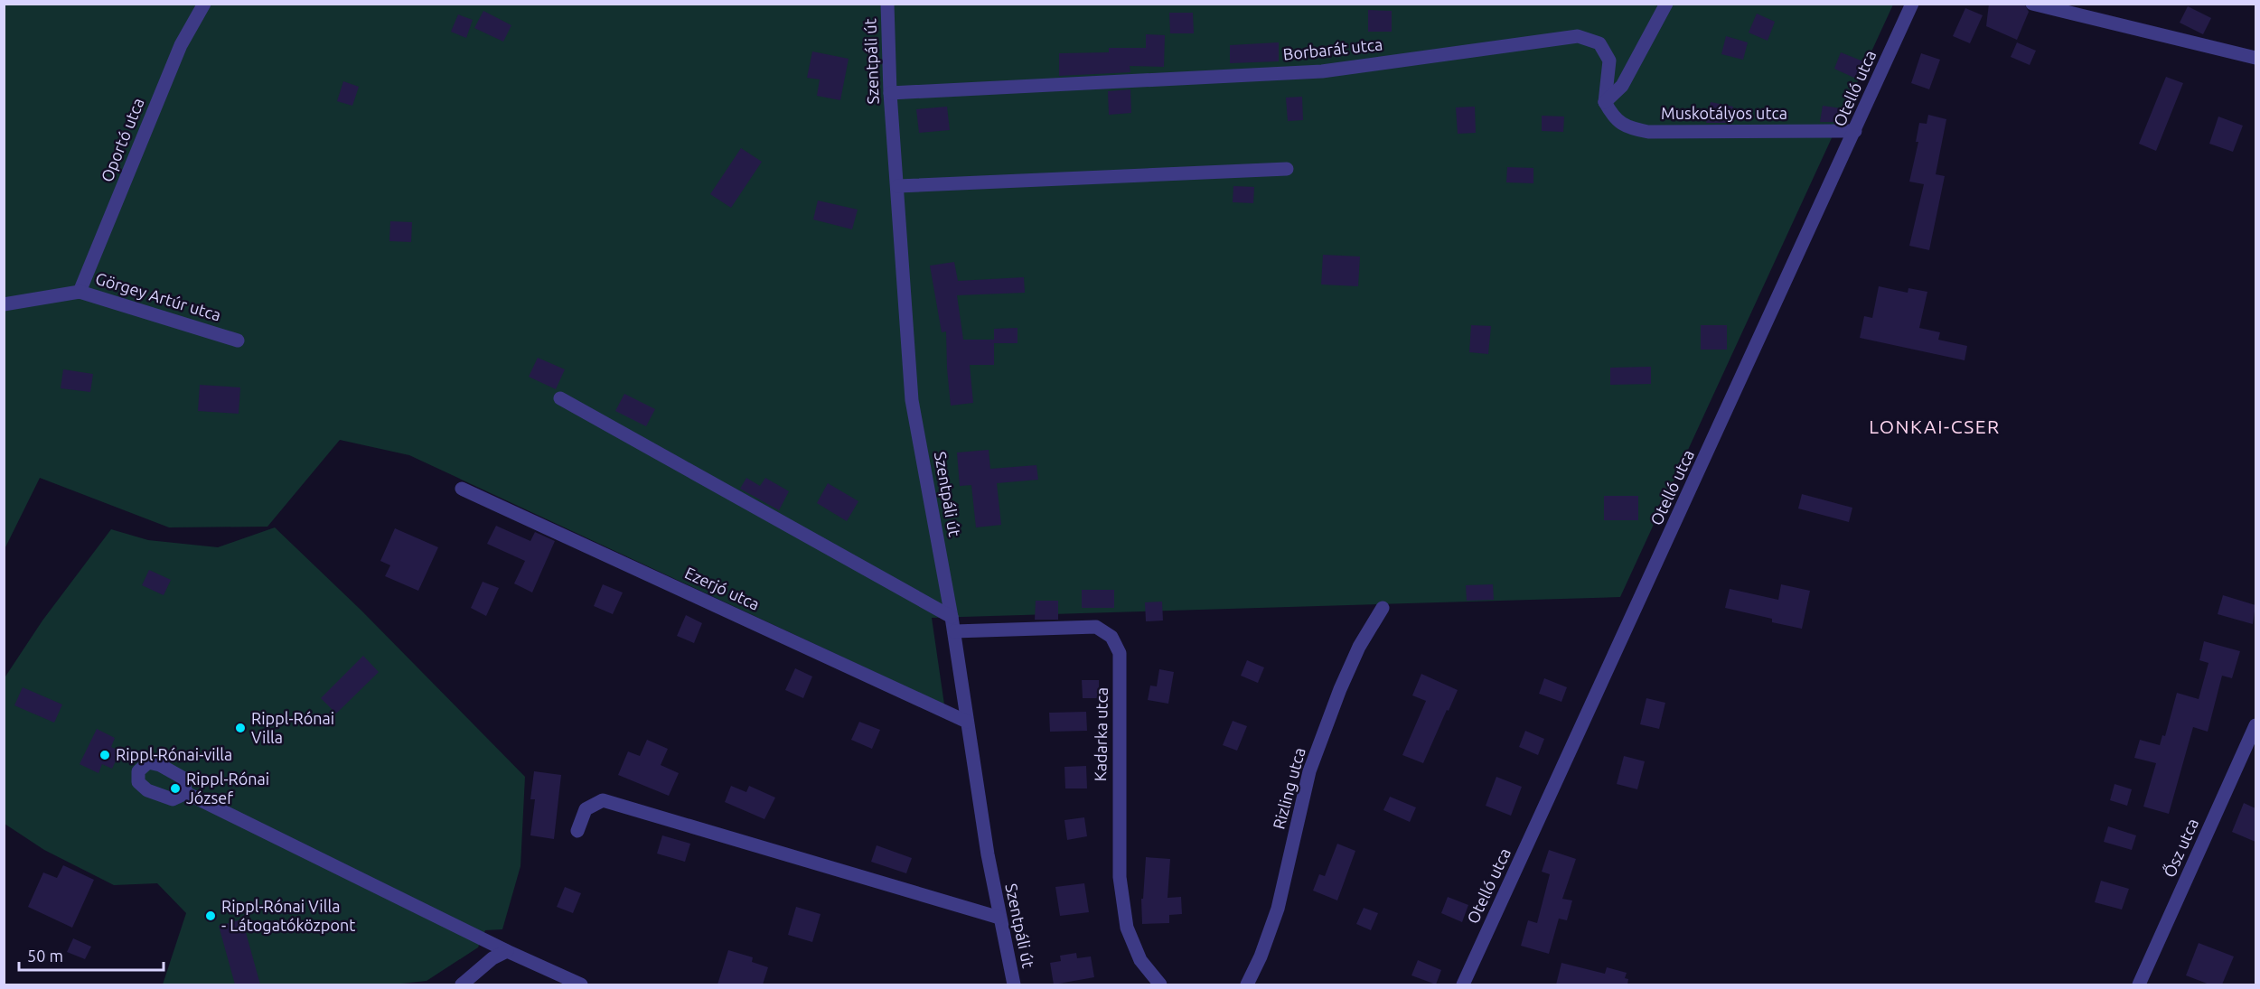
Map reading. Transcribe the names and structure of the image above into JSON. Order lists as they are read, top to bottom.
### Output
{
  "streets": {
    "street": [
      "Borbarát utca",
      "Szentpáli út",
      "Otelló utca",
      "Muskotályos utca",
      "Oportó utca",
      "Görgey Artúr utca",
      "Ezerjó utca",
      "Kadarka utca",
      "Rizling utca",
      "Ősz utca"
    ]
  },
  "crossings": [
    ["Borbarát utca", "Szentpáli út"],
    ["Borbarát utca", "Muskotályos utca"],
    ["Szentpáli út", "Ezerjó utca"],
    ["Szentpáli út", "Kadarka utca"],
    ["Otelló utca", "Muskotályos utca"],
    ["Oportó utca", "Görgey Artúr utca"]
  ],
  "districts": ["LONKAI-CSER"],
  "places": [
    "Rippl-Rónai Villa",
    "Rippl-Rónai-villa",
    "Rippl-Rónai József",
    "Rippl-Rónai Villa - Látogatóközpont"
  ],
  "scale_bar": "50 m"
}
